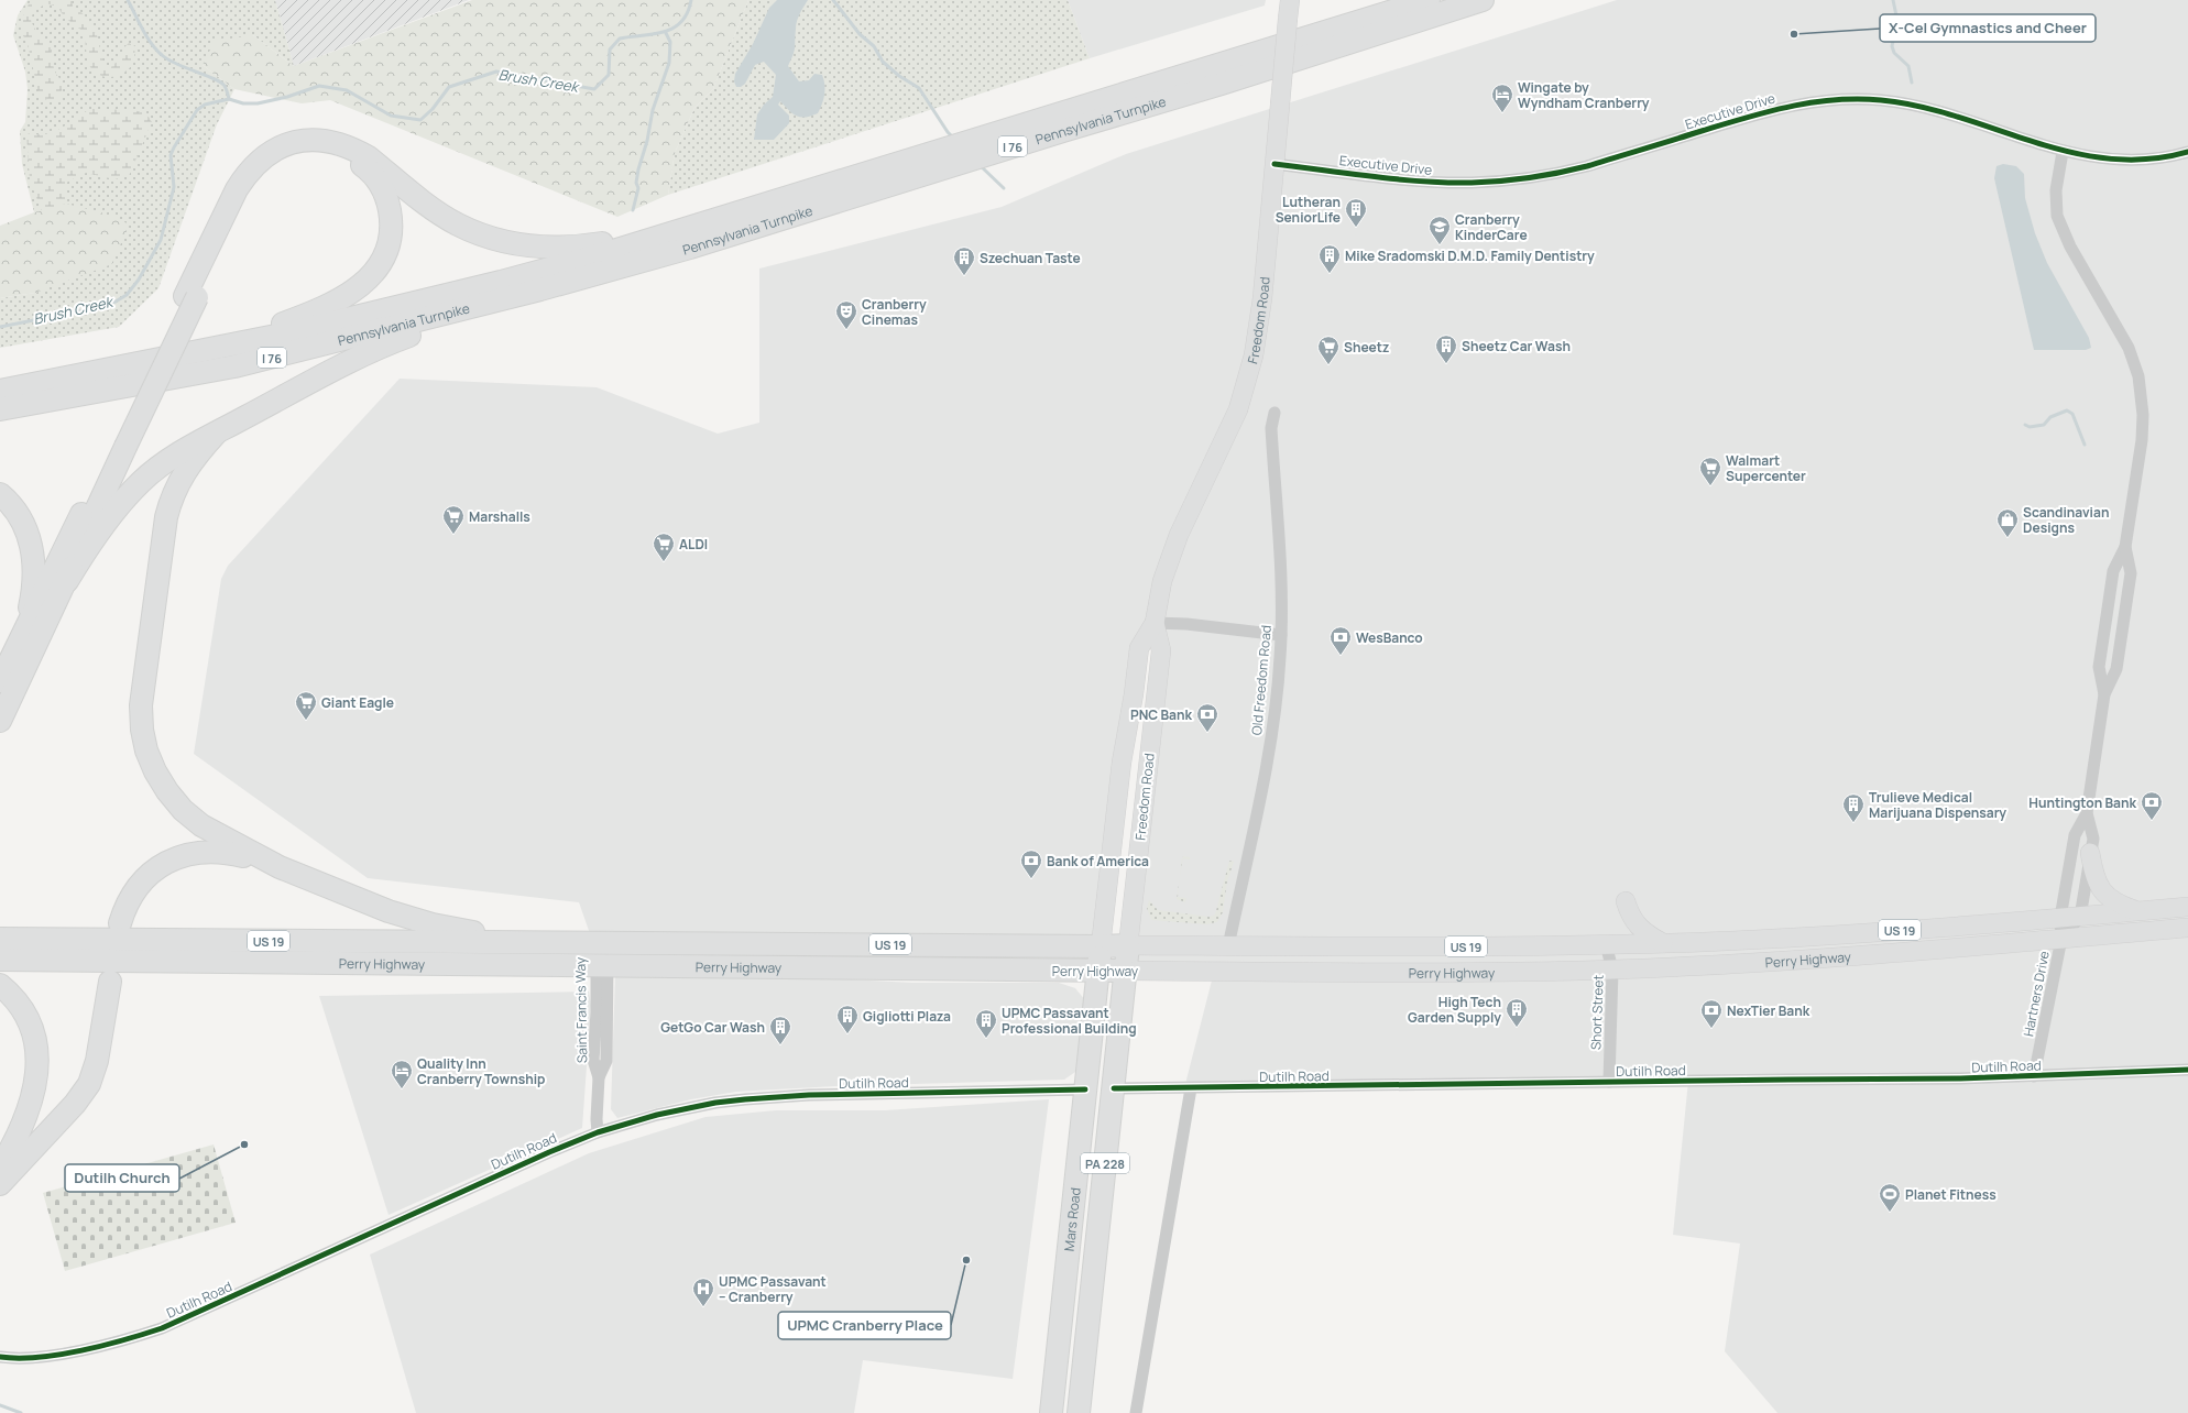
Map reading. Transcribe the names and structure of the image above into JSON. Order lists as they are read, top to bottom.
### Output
{
  "streets": {
    "highway": [
      "Pennsylvania Turnpike",
      "I 76",
      "Freedom Road",
      "US 19",
      "Perry Highway",
      "PA 228",
      "Mars Road"
    ],
    "street": [
      "Executive Drive",
      "Old Freedom Road",
      "Hartners Drive",
      "Saint Francis Way",
      "Short Street",
      "Dutilh Road"
    ]
  },
  "crossings": [
    ["Executive Drive", "Freedom Road"],
    ["Freedom Road", "Perry Highway"],
    ["Freedom Road", "Mars Road"],
    ["Old Freedom Road", "Perry Highway"],
    ["Perry Highway", "Hartners Drive"],
    ["Perry Highway", "Saint Francis Way"],
    ["Perry Highway", "Short Street"],
    ["Perry Highway", "Mars Road"],
    ["Hartners Drive", "Dutilh Road"],
    ["Saint Francis Way", "Dutilh Road"],
    ["Short Street", "Dutilh Road"],
    ["Dutilh Road", "Mars Road"]
  ],
  "water": ["Brush Creek"],
  "places": {
    "other": ["X-Cel Gymnastics and Cheer", "Dutilh Church", "UPMC Cranberry Place"],
    "hotel": ["Wingate by Wyndham Cranberry", "Quality Inn Cranberry Township"],
    "building": [
      "Lutheran SeniorLife",
      "Mike Sradomski D.M.D. Family Dentistry",
      "Szechuan Taste",
      "Sheetz Car Wash",
      "Trulieve Medical Marijuana Dispensary",
      "High Tech Garden Supply",
      "Gigliotti Plaza",
      "UPMC Passavant Professional Building",
      "GetGo Car Wash"
    ],
    "school or university": ["Cranberry KinderCare"],
    "theatre": ["Cranberry Cinemas"],
    "supermarket": [
      "Sheetz",
      "Walmart Supercenter",
      "Marshalls",
      "ALDI",
      "Giant Eagle"
    ],
    "shop": ["Scandinavian Designs"],
    "bank": [
      "WesBanco",
      "PNC Bank",
      "Huntington Bank",
      "Bank of America",
      "NexTier Bank"
    ],
    "sports": ["Planet Fitness"],
    "hospital": ["UPMC Passavant – Cranberry"]
  }
}
